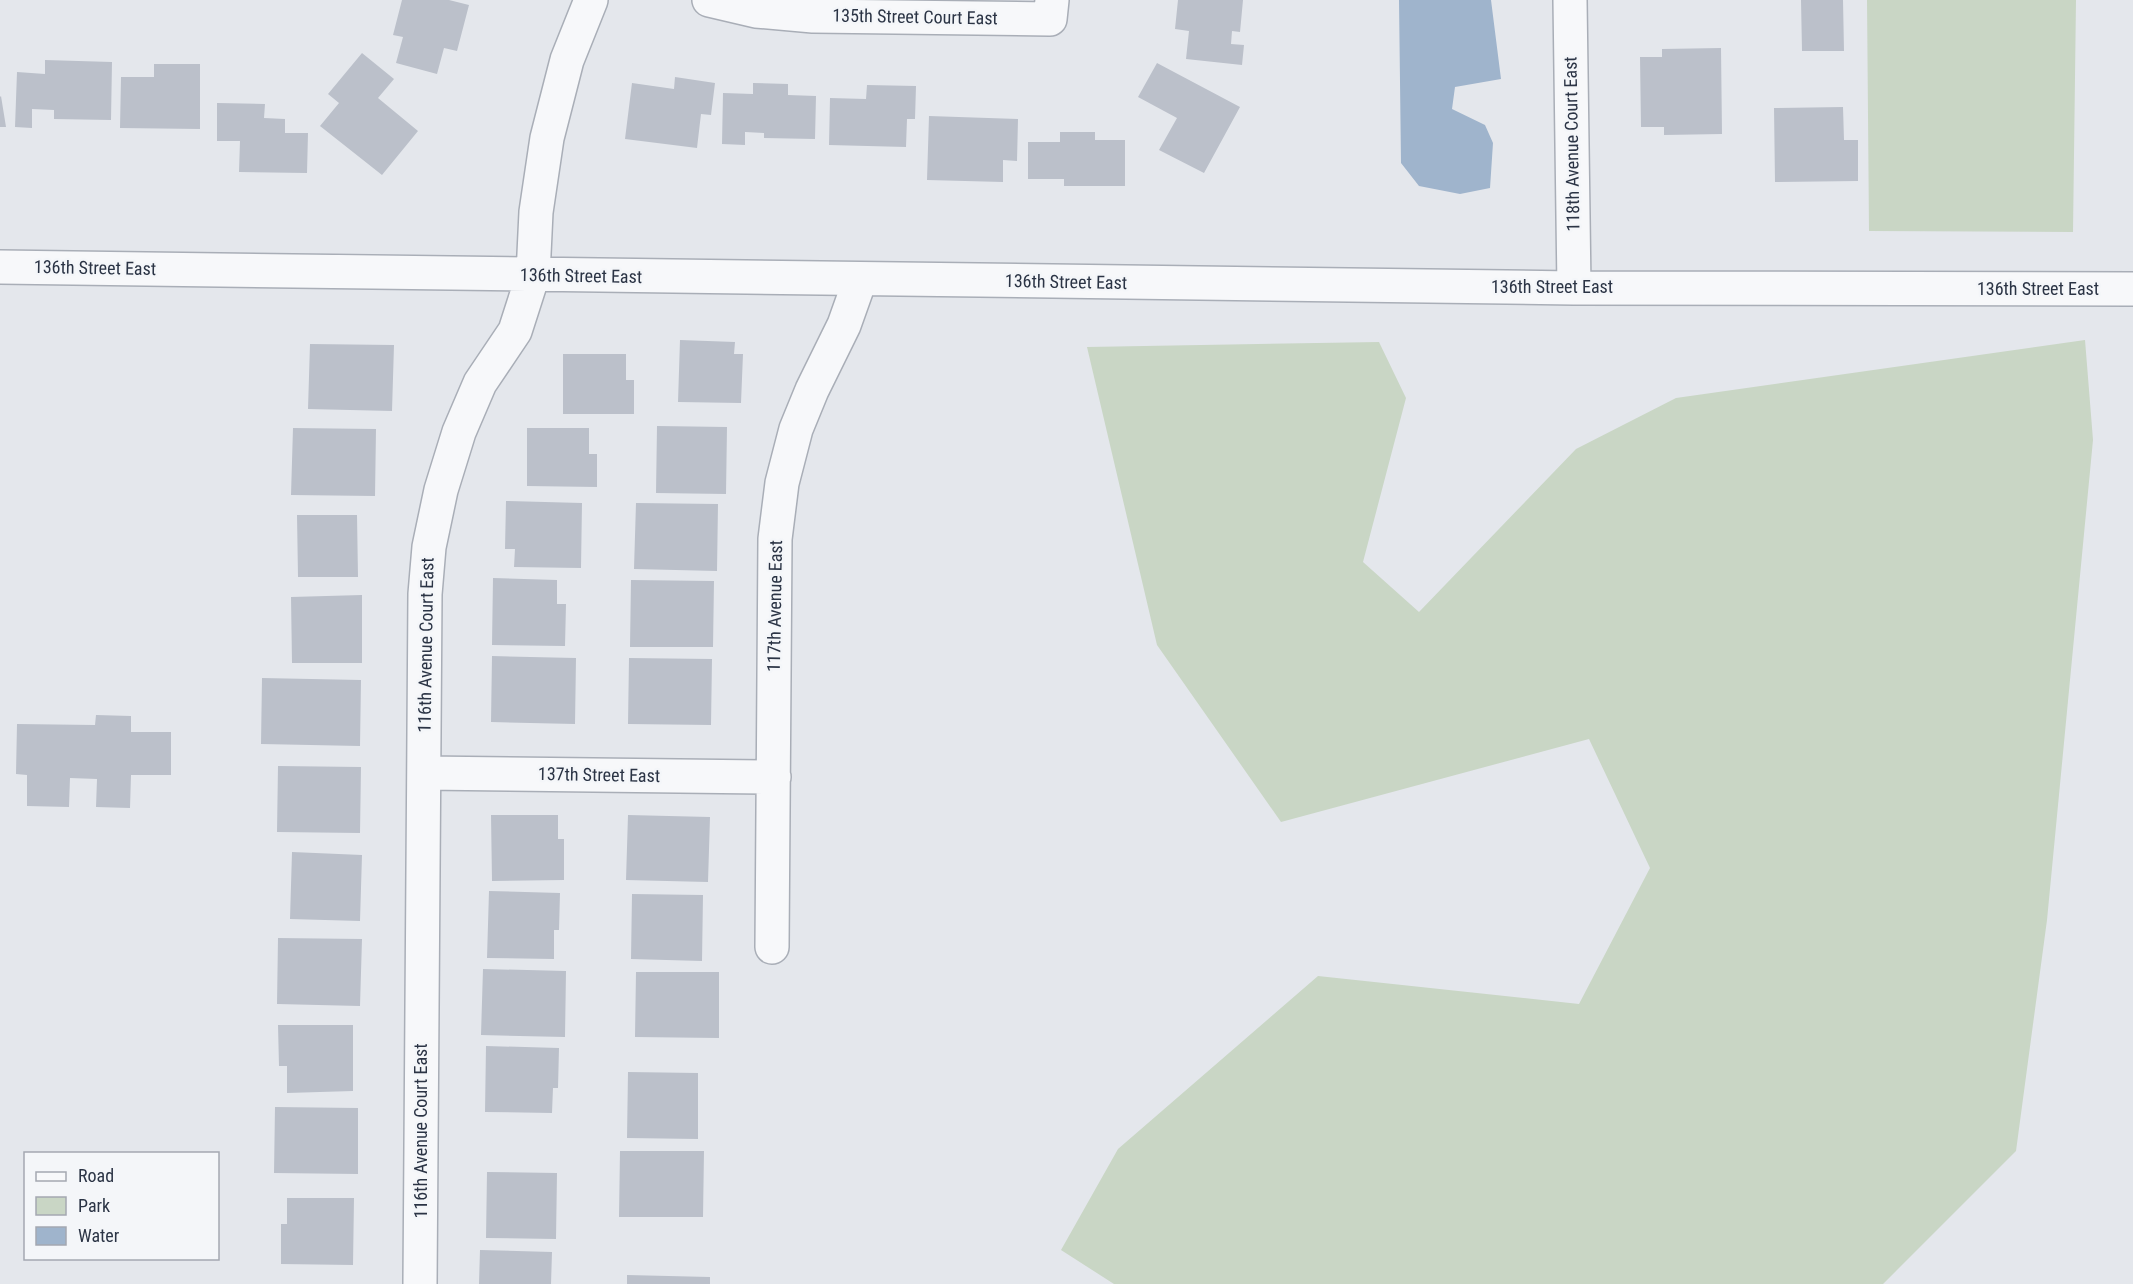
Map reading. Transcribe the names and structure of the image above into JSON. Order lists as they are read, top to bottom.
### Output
{
  "streets": {
    "street": [
      "135th Street Court East",
      "118th Avenue Court East",
      "136th Street East",
      "117th Avenue East",
      "116th Avenue Court East",
      "137th Street East"
    ]
  },
  "crossings": [
    ["118th Avenue Court East", "136th Street East"],
    ["136th Street East", "117th Avenue East"],
    ["136th Street East", "116th Avenue Court East"],
    ["117th Avenue East", "137th Street East"],
    ["116th Avenue Court East", "137th Street East"]
  ],
  "legend": ["Road", "Park", "Water"]
}
